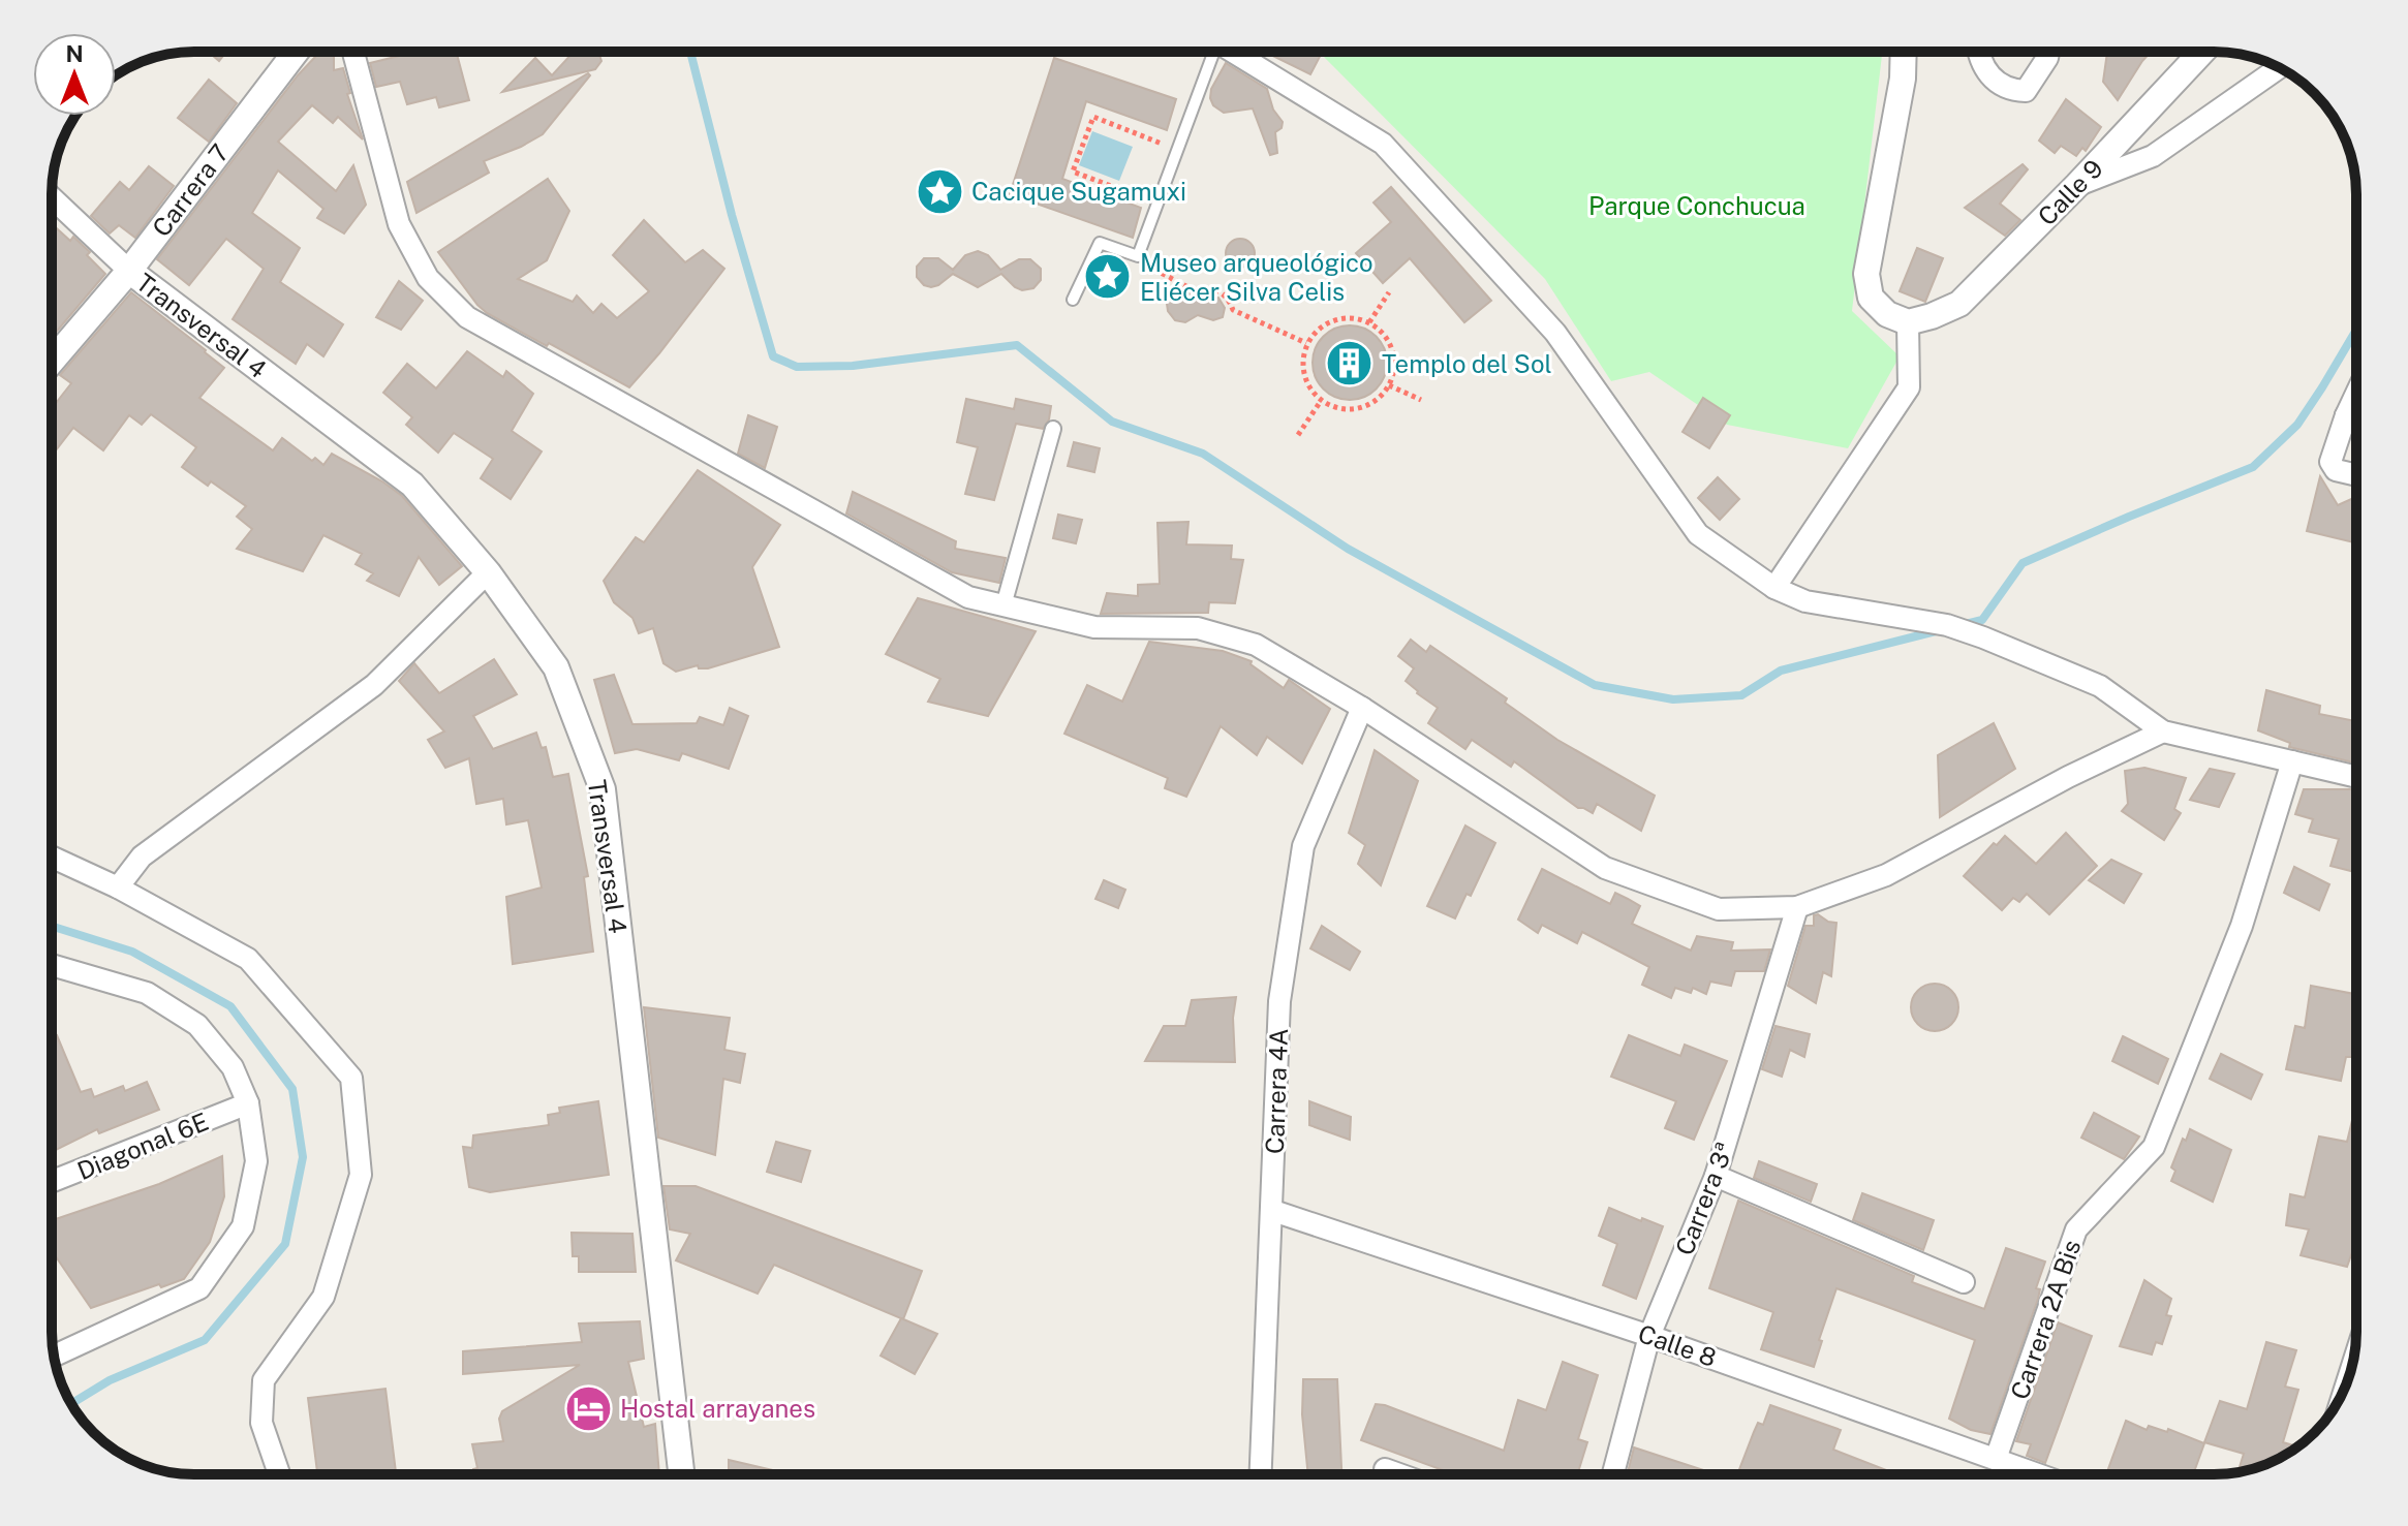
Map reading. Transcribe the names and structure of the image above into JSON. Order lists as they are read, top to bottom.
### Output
{
  "streets": {
    "street": [
      "Carrera 7",
      "Calle 9",
      "Transversal 4",
      "Carrera 4A",
      "Diagonal 6E",
      "Carrera 3ª",
      "Carrera 2A Bis",
      "Calle 8"
    ]
  },
  "crossings": [
    ["Carrera 7", "Transversal 4"],
    ["Carrera 4A", "Calle 8"],
    ["Carrera 3ª", "Calle 8"],
    ["Carrera 2A Bis", "Calle 8"]
  ],
  "parks": ["Parque Conchucua"],
  "places": {
    "place": ["Cacique Sugamuxi", "Museo arqueológico Eliécer Silva Celis"],
    "building": ["Templo del Sol"],
    "hotel": ["Hostal arrayanes"]
  },
  "north": "top"
}
